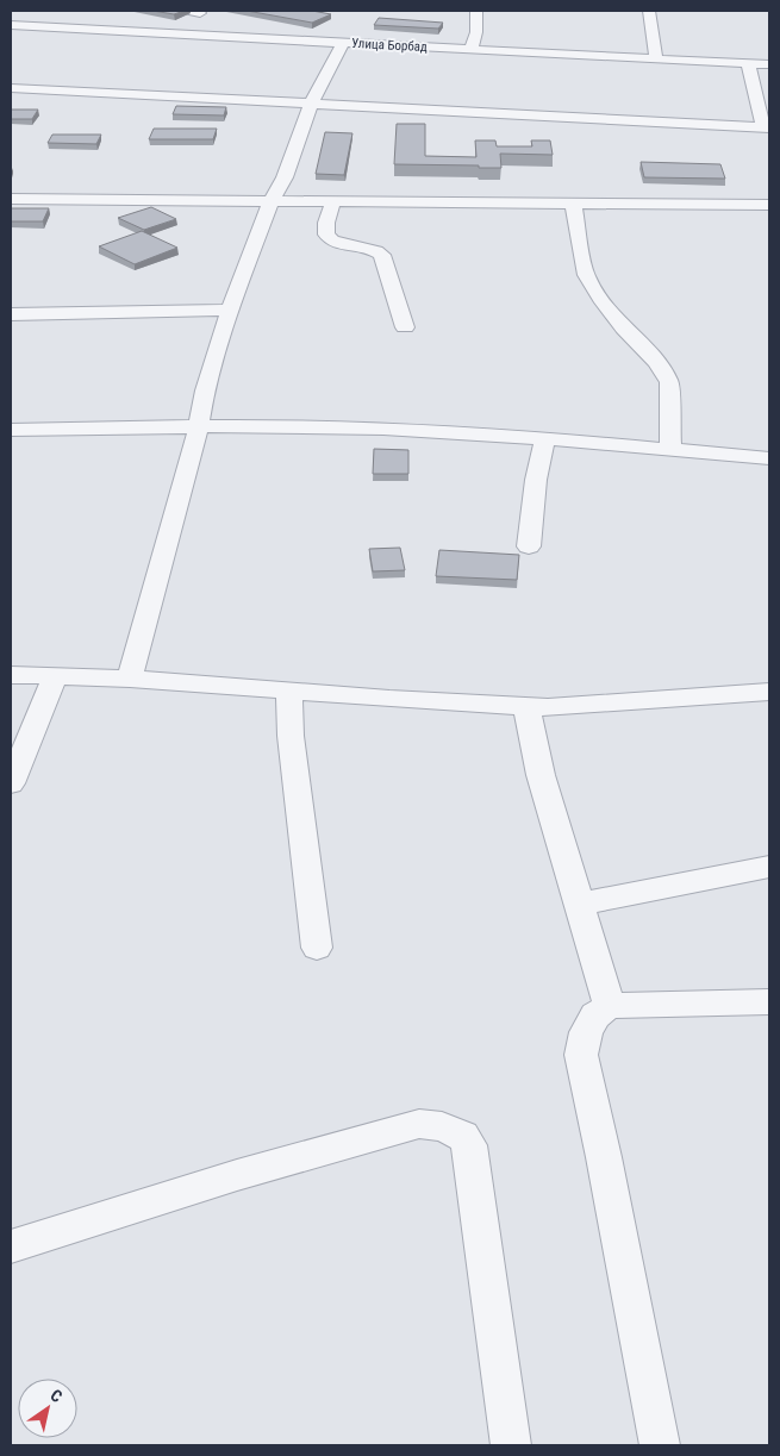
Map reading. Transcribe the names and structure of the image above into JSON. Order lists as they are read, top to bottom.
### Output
{
  "streets": {
    "street": ["Улица Борбад"]
  },
  "north": "top right"
}
